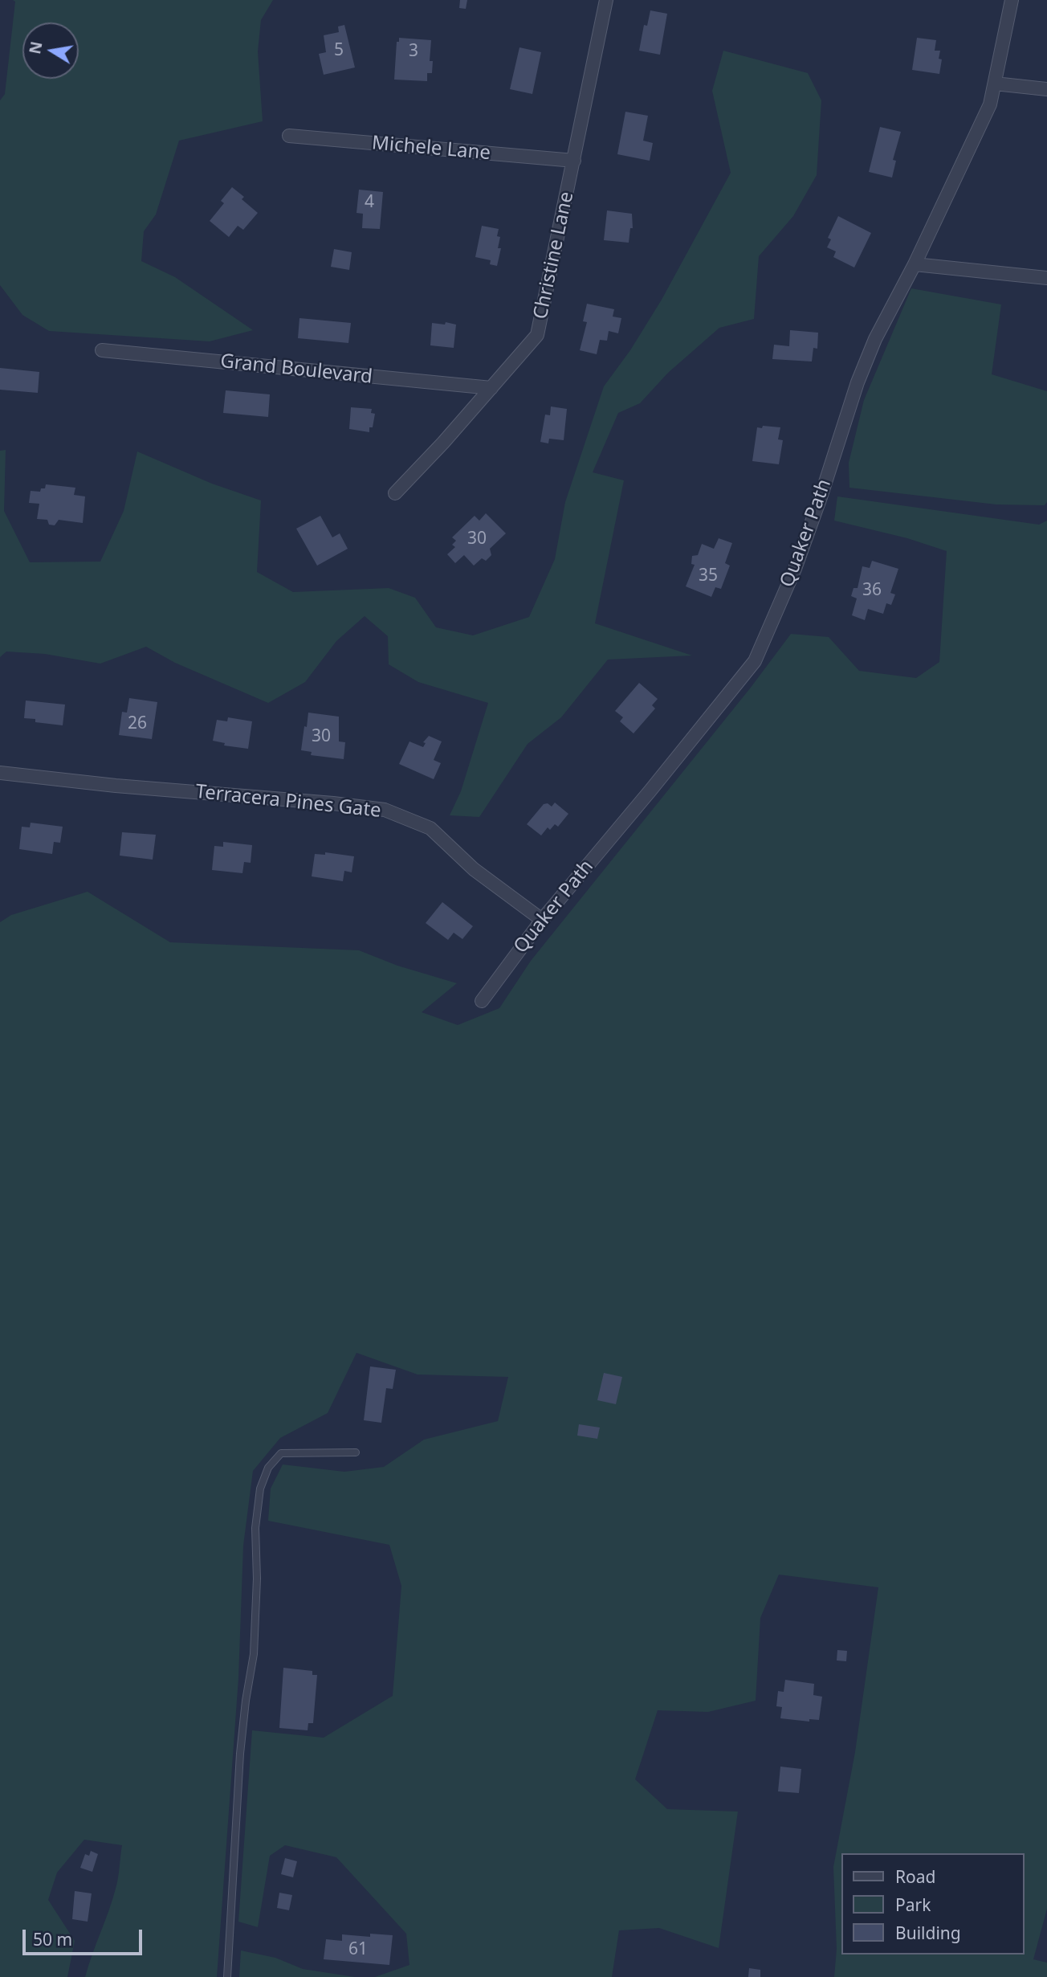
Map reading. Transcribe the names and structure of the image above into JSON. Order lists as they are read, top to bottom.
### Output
{
  "streets": {
    "street": [
      "Michele Lane",
      "Christine Lane",
      "Grand Boulevard",
      "Quaker Path",
      "Terracera Pines Gate"
    ]
  },
  "crossings": [
    ["Michele Lane", "Christine Lane"],
    ["Christine Lane", "Grand Boulevard"],
    ["Quaker Path", "Terracera Pines Gate"]
  ],
  "house_numbers": [
    "5",
    "3",
    "4",
    "30",
    "35",
    "36",
    "26",
    "30",
    "61"
  ],
  "legend": ["Road", "Park", "Building"],
  "scale_bar": "50 m",
  "north": "left"
}
